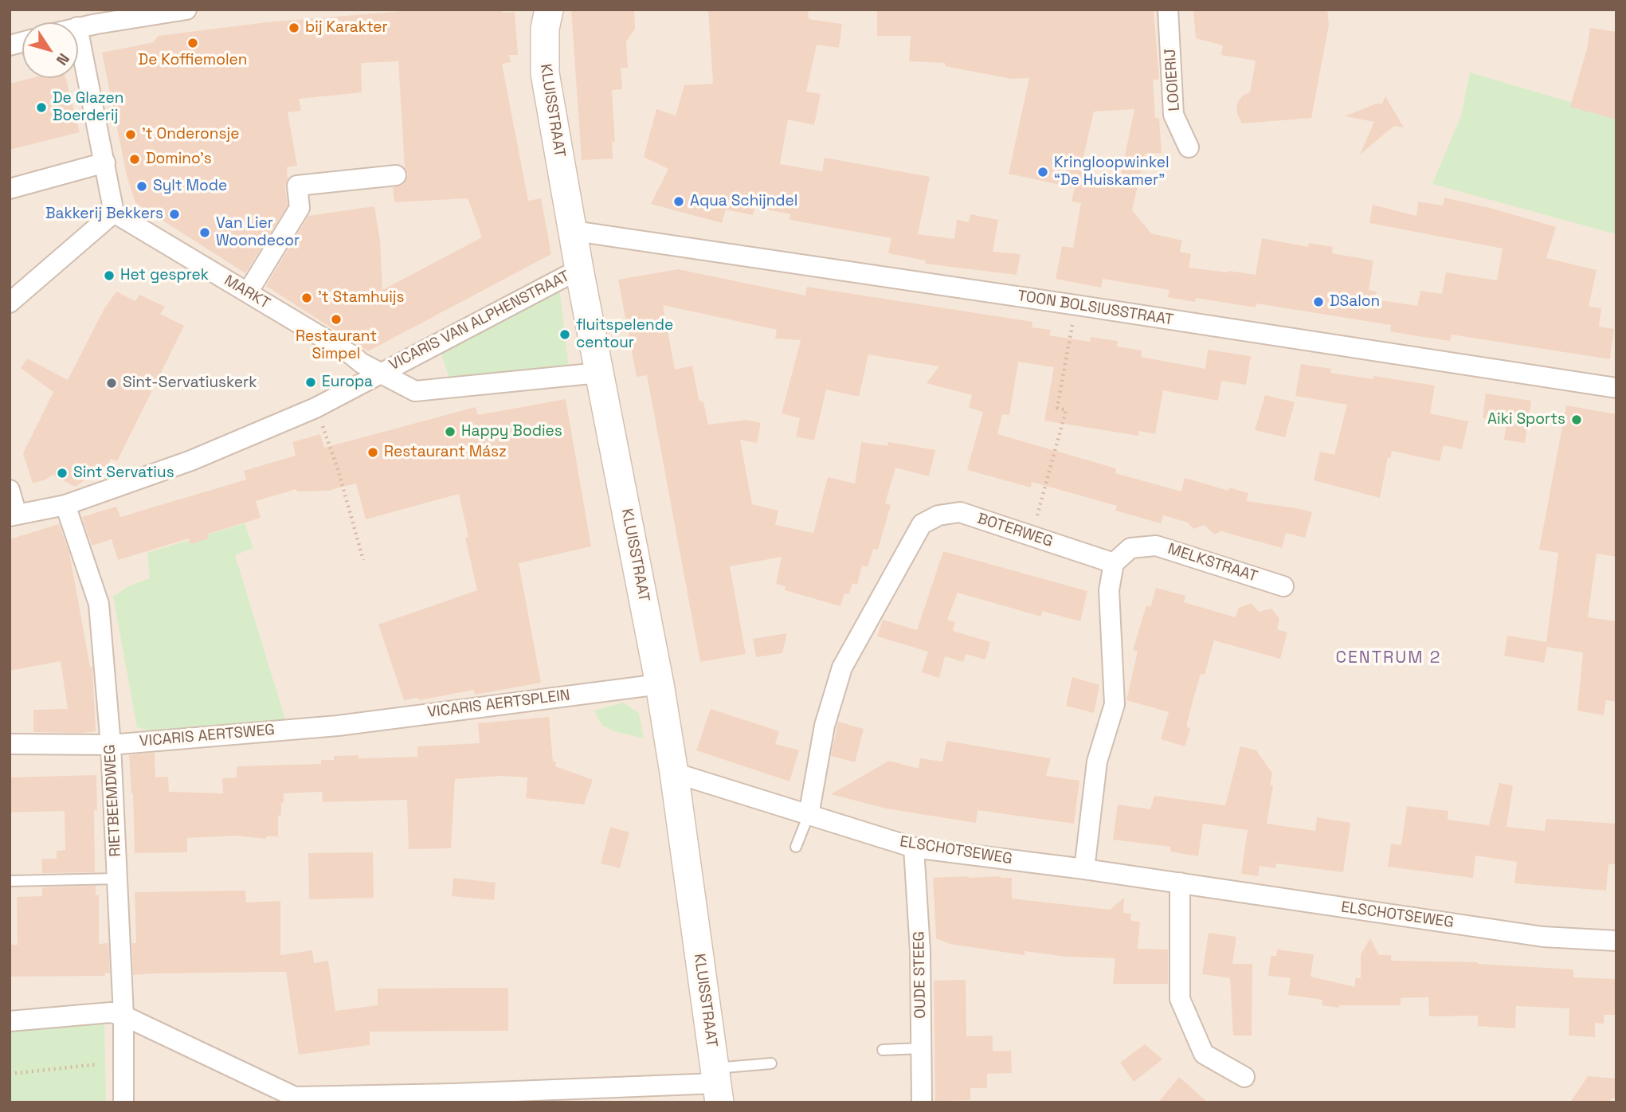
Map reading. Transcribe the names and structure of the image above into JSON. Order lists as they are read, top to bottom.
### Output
{
  "streets": {
    "street": [
      "LOOIERIJ",
      "KLUISSTRAAT",
      "MARKT",
      "TOON BOLSIUSSTRAAT",
      "VICARIS VAN ALPHENSTRAAT",
      "BOTERWEG",
      "MELKSTRAAT",
      "VICARIS AERTSPLEIN",
      "VICARIS AERTSWEG",
      "RIETBEEMDWEG",
      "ELSCHOTSEWEG",
      "OUDE STEEG"
    ]
  },
  "crossings": [
    ["KLUISSTRAAT", "TOON BOLSIUSSTRAAT"],
    ["KLUISSTRAAT", "VICARIS VAN ALPHENSTRAAT"],
    ["KLUISSTRAAT", "VICARIS AERTSPLEIN"],
    ["KLUISSTRAAT", "ELSCHOTSEWEG"],
    ["MARKT", "VICARIS VAN ALPHENSTRAAT"],
    ["VICARIS VAN ALPHENSTRAAT", "RIETBEEMDWEG"],
    ["BOTERWEG", "MELKSTRAAT"],
    ["BOTERWEG", "ELSCHOTSEWEG"],
    ["VICARIS AERTSPLEIN", "VICARIS AERTSWEG"],
    ["VICARIS AERTSWEG", "RIETBEEMDWEG"],
    ["ELSCHOTSEWEG", "OUDE STEEG"]
  ],
  "districts": ["CENTRUM 2"],
  "places": [
    "bij Karakter",
    "De Koffiemolen",
    "De Glazen Boerderij",
    "'t Onderonsje",
    "Domino's",
    "Kringloopwinkel “De Huiskamer”",
    "Sylt Mode",
    "Aqua Schijndel",
    "Bakkerij Bekkers",
    "Van Lier Woondecor",
    "Het gesprek",
    "'t Stamhuijs",
    "DSalon",
    "Restaurant Simpel",
    "fluitspelende centour",
    "Europa",
    "Sint-Servatiuskerk",
    "Aiki Sports",
    "Happy Bodies",
    "Restaurant Mász",
    "Sint Servatius"
  ],
  "north": "bottom right"
}
